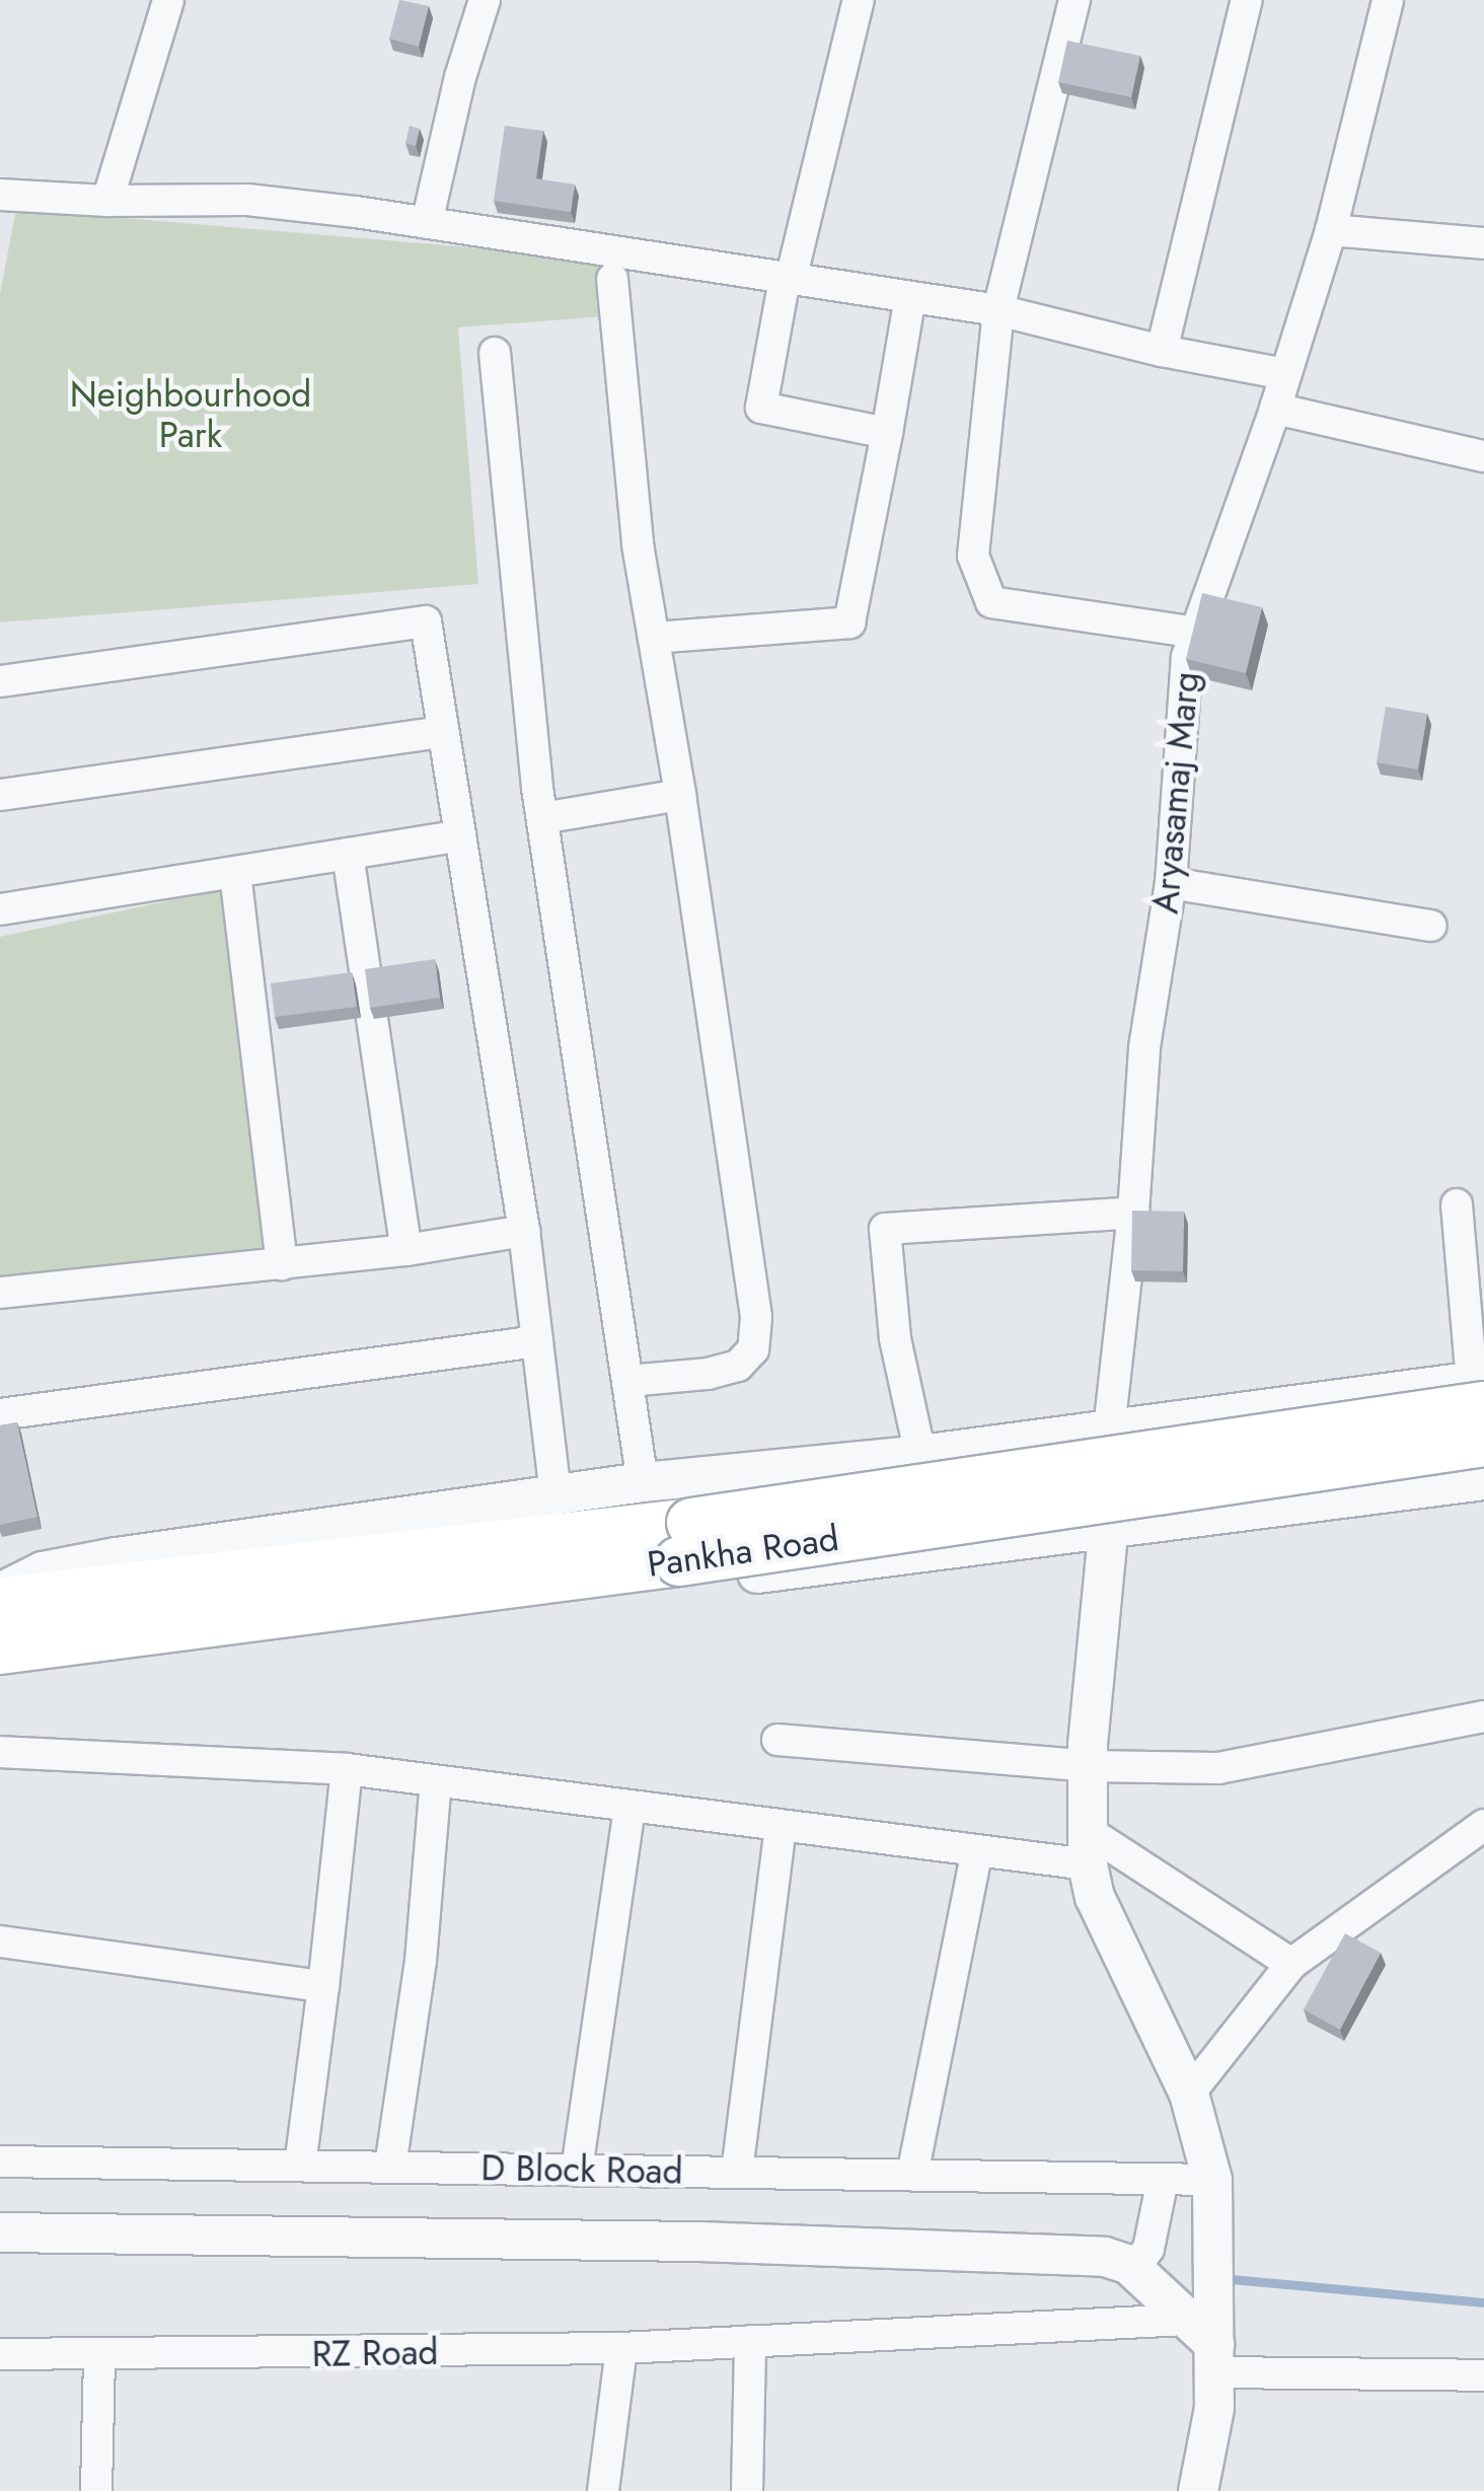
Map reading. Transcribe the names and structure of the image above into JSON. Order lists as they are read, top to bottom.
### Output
{
  "streets": {
    "main road": ["Pankha Road"],
    "street": ["Aryasamaj Marg", "D Block Road", "RZ Road"]
  },
  "parks": ["Neighbourhood Park"]
}
